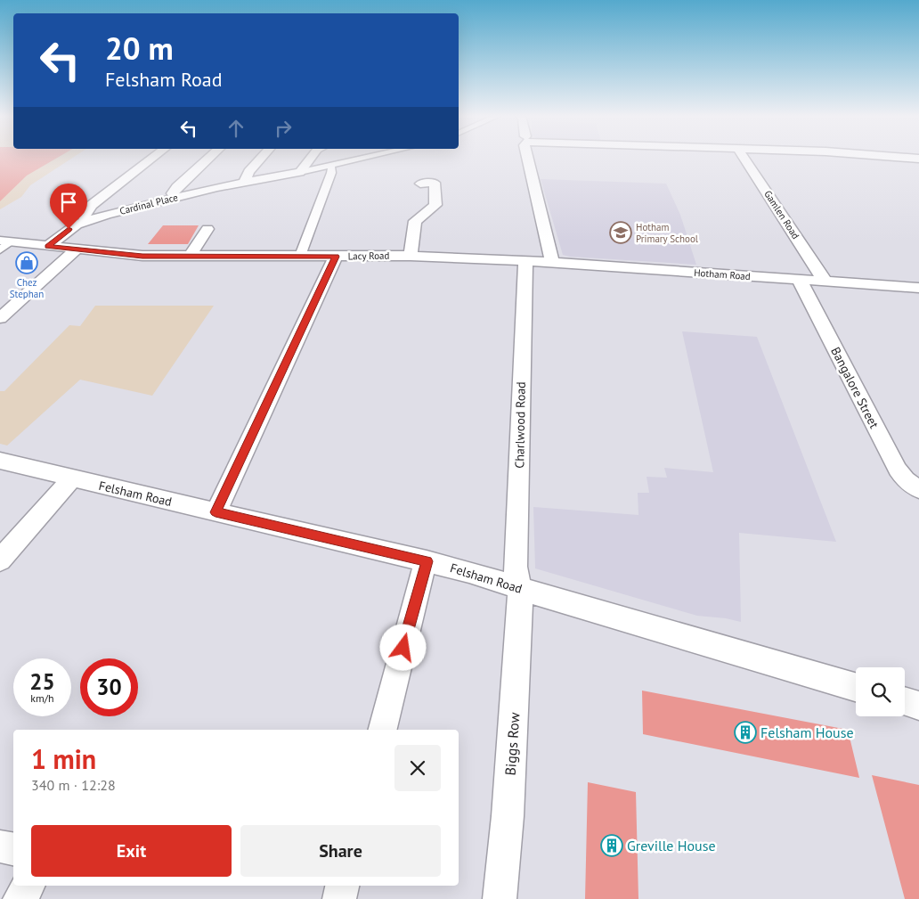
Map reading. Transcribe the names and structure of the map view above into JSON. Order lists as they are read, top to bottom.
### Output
{
  "streets": {
    "street": [
      "Cardinal Place",
      "Gamlen Road",
      "Lacy Road",
      "Hotham Road",
      "Bangalore Street",
      "Charlwood Road",
      "Felsham Road",
      "Biggs Row"
    ]
  },
  "crossings": [
    ["Cardinal Place", "Lacy Road"],
    ["Gamlen Road", "Hotham Road"],
    ["Lacy Road", "Hotham Road"],
    ["Lacy Road", "Charlwood Road"],
    ["Hotham Road", "Bangalore Street"],
    ["Hotham Road", "Charlwood Road"],
    ["Charlwood Road", "Felsham Road"],
    ["Charlwood Road", "Biggs Row"],
    ["Felsham Road", "Biggs Row"]
  ],
  "places": {
    "school or university": ["Hotham Primary School"],
    "shop": ["Chez Stephan"],
    "building": ["Felsham House", "Greville House"]
  },
  "page": {
    "turn": ["20 m", "Felsham Road"],
    "speed": "25 km/h",
    "limit": "30",
    "heading": ["1 min", "340 m · 12:28"],
    "buttons": ["Exit", "Share"]
  }
}
